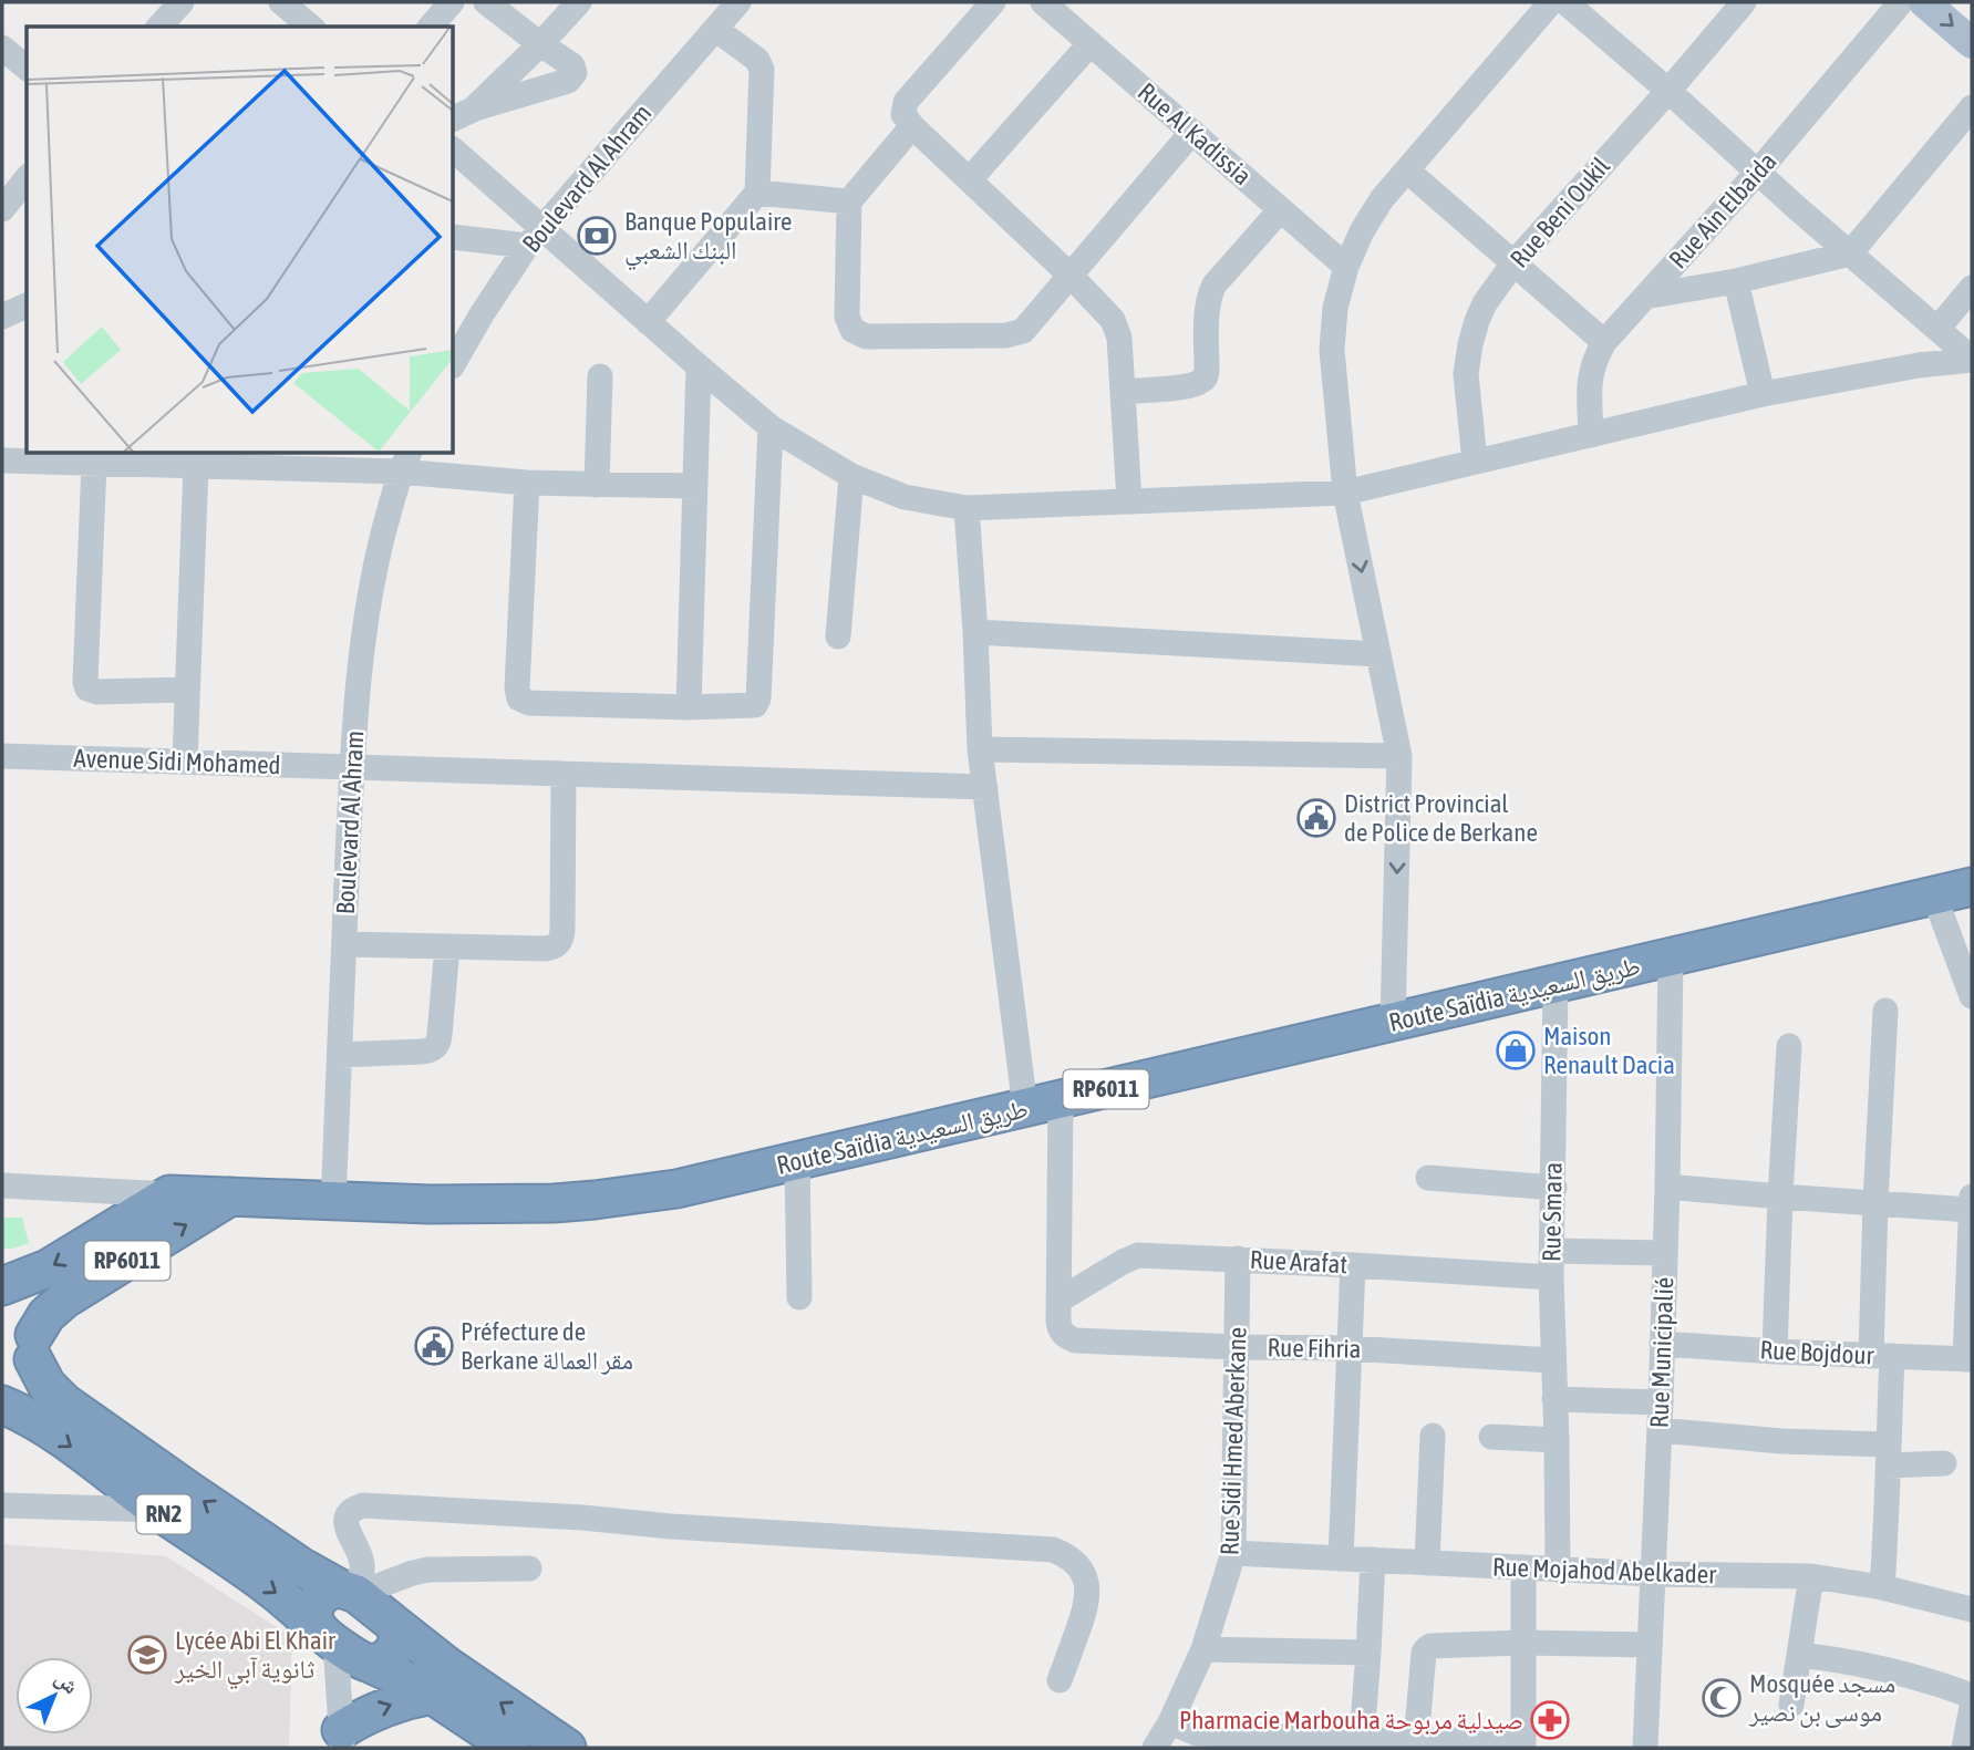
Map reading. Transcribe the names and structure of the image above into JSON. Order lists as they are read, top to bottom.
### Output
{
  "streets": {
    "highway": ["Route Saïdia طريق السعيدية", "RP6011", "RN2"],
    "street": [
      "Rue Al Kadissia",
      "Boulevard Al Ahram",
      "Rue Ain Elbaida",
      "Rue Beni Oukil",
      "Avenue Sidi Mohamed",
      "Rue Smara",
      "Rue Arafat",
      "Rue Fihria",
      "Rue Municipalié",
      "Rue Bojdour",
      "Rue Sidi Hmed Aberkane",
      "Rue Mojahod Abelkader"
    ]
  },
  "crossings": [
    ["Boulevard Al Ahram", "Avenue Sidi Mohamed"],
    ["Boulevard Al Ahram", "Route Saïdia طريق السعيدية"],
    ["Route Saïdia طريق السعيدية", "RP6011"],
    ["Route Saïdia طريق السعيدية", "Rue Smara"],
    ["Route Saïdia طريق السعيدية", "Rue Municipalié"],
    ["RP6011", "RN2"],
    ["Rue Smara", "Rue Arafat"],
    ["Rue Smara", "Rue Fihria"],
    ["Rue Smara", "Rue Mojahod Abelkader"],
    ["Rue Arafat", "Rue Fihria"],
    ["Rue Arafat", "Rue Sidi Hmed Aberkane"],
    ["Rue Fihria", "Rue Sidi Hmed Aberkane"],
    ["Rue Municipalié", "Rue Bojdour"],
    ["Rue Municipalié", "Rue Mojahod Abelkader"],
    ["Rue Sidi Hmed Aberkane", "Rue Mojahod Abelkader"]
  ],
  "places": {
    "bank": ["Banque Populaire البنك الشعبي"],
    "public building": ["District Provincial de Police de Berkane", "Préfecture de Berkane مقر العمالة"],
    "shop": ["Maison Renault Dacia"],
    "school or university": ["Lycée Abi El Khair ثانوية آبي الخير"],
    "mosque": ["Mosquée مسجد موسى بن نصير"],
    "pharmacy": ["Pharmacie Marbouha صيدلية مربوحة"]
  },
  "north": "top right"
}
